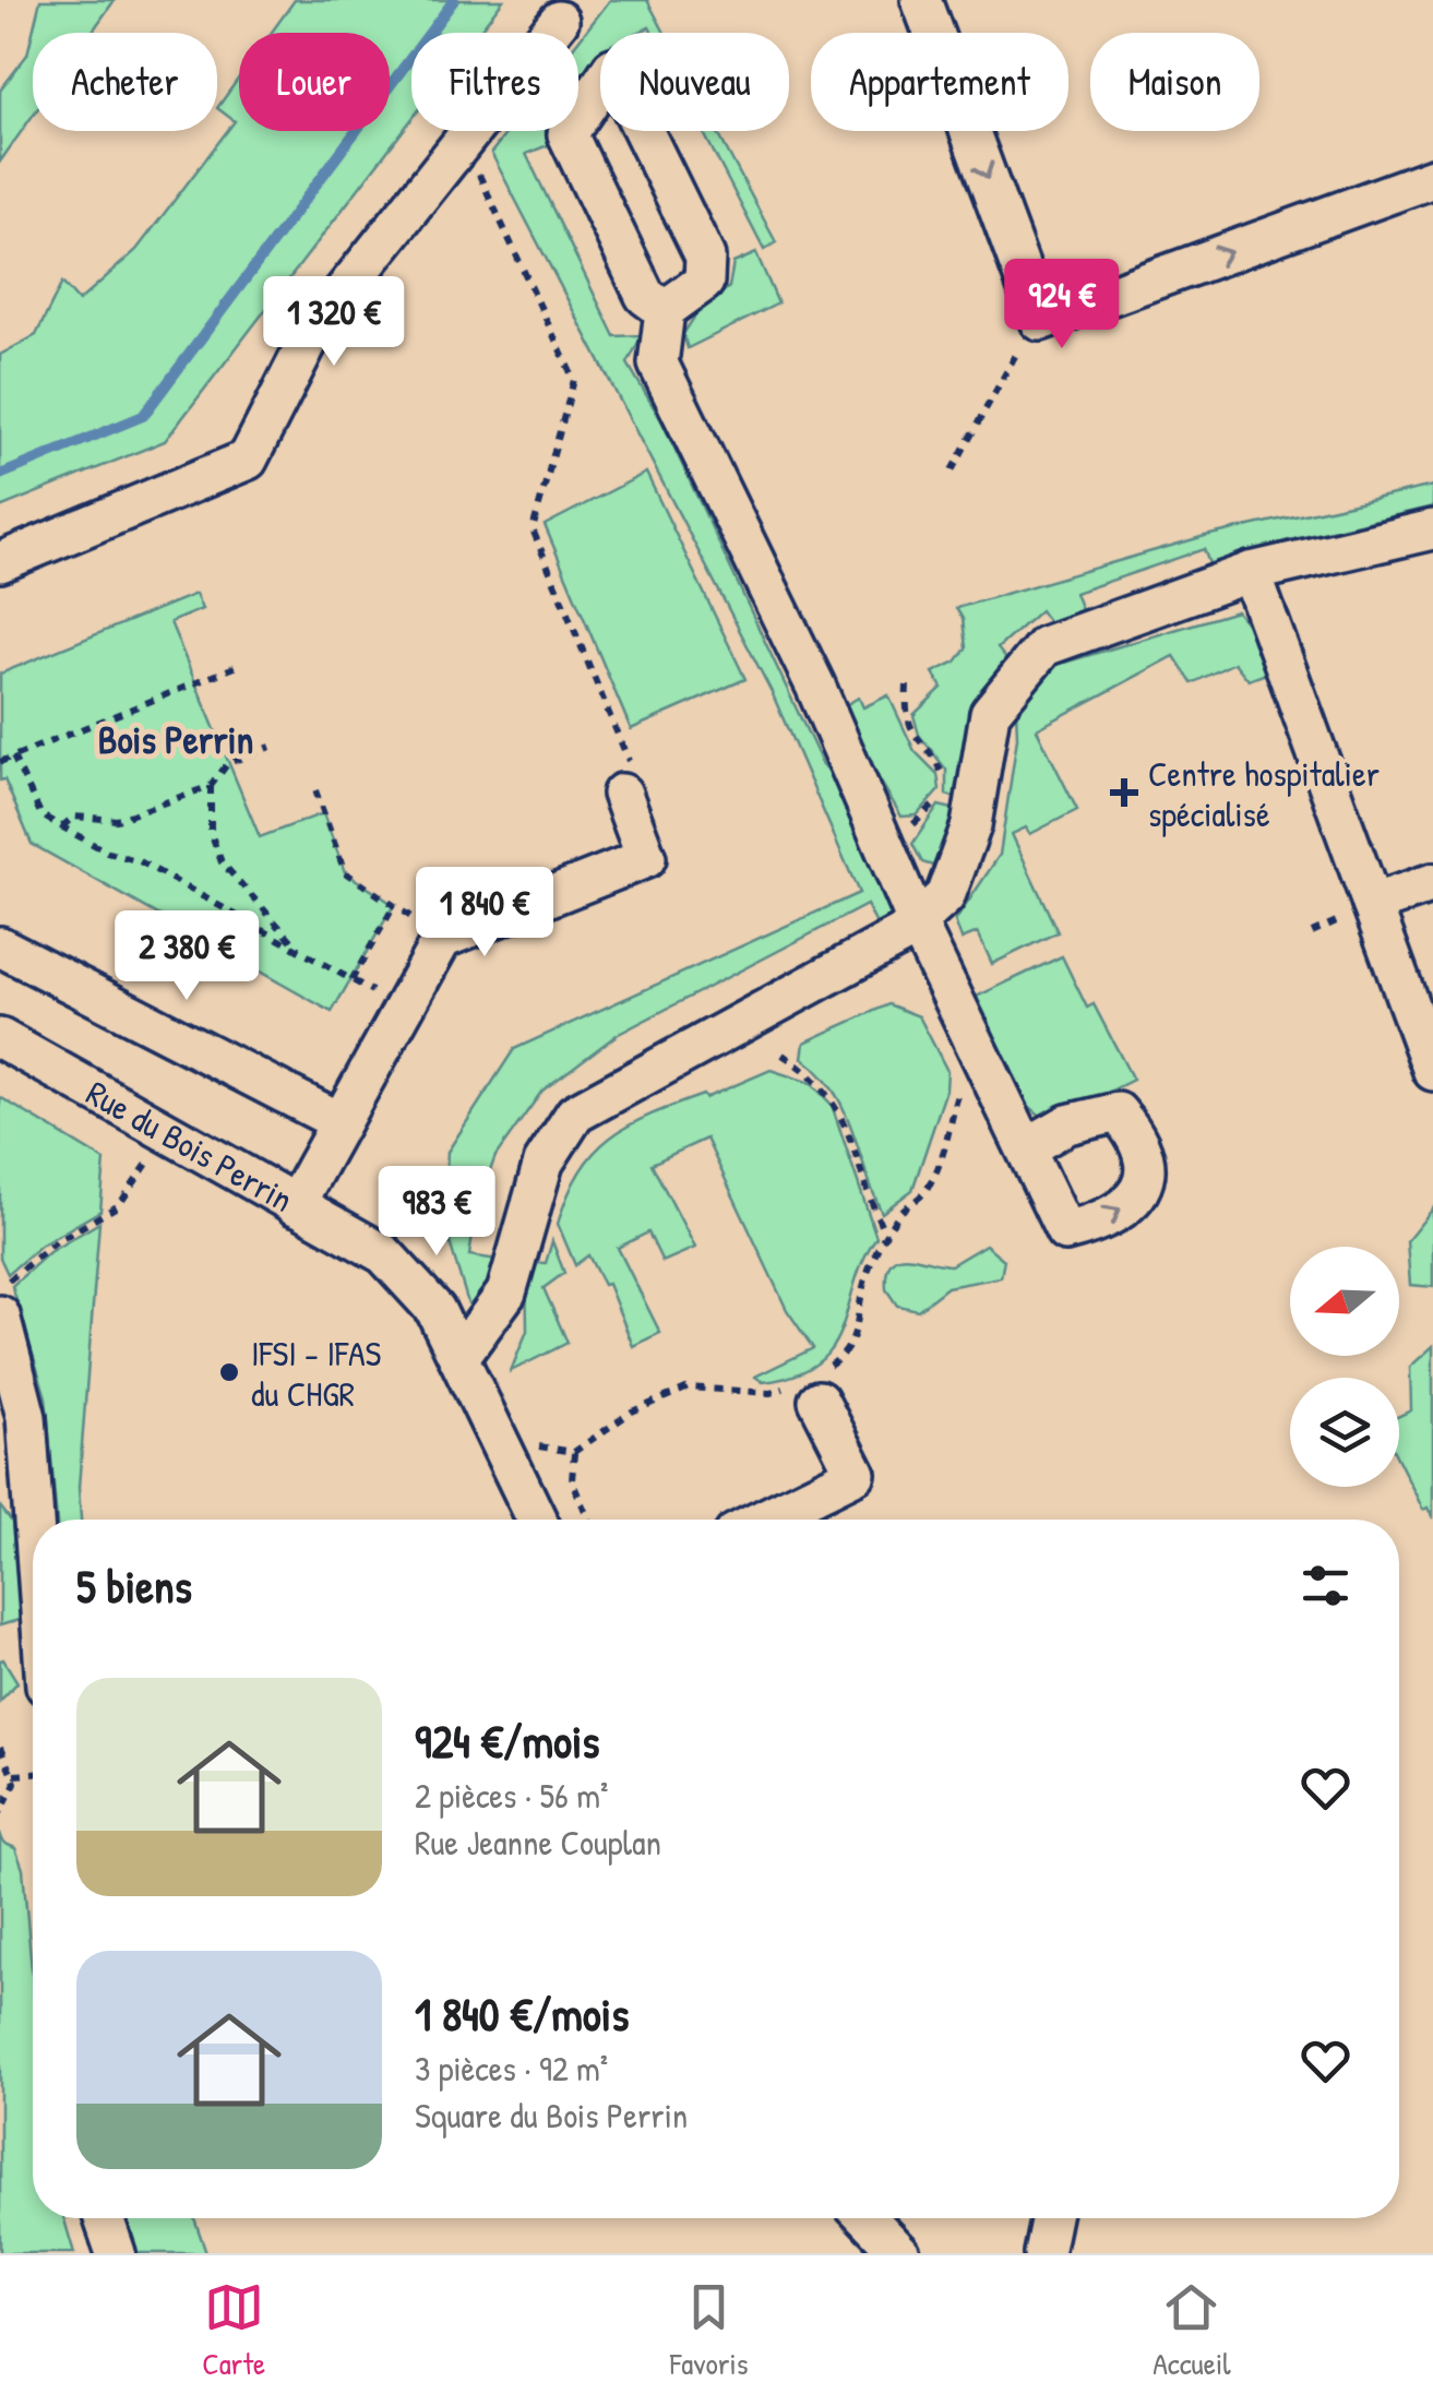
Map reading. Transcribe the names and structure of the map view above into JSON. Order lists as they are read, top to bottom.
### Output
{
  "streets": {
    "street": ["Rue du Bois Perrin"]
  },
  "districts": ["Bois Perrin"],
  "places": {
    "health": ["Centre hospitalier spécialisé"],
    "other": ["IFSI - IFAS du CHGR"]
  },
  "north": "left",
  "page": {
    "chip": [
      "Acheter",
      "Louer",
      "Filtres",
      "Nouveau",
      "Appartement",
      "Maison"
    ],
    "price": [
      "924 €",
      "1 320 €",
      "1 840 €",
      "2 380 €",
      "983 €"
    ],
    "heading": "5 biens",
    "list": [
      {
        "name": "924 €/mois",
        "note": "2 pièces · 56 m² · Rue Jeanne Couplan"
      },
      {
        "name": "1 840 €/mois",
        "note": "3 pièces · 92 m² · Square du Bois Perrin"
      }
    ],
    "tabs": ["Carte", "Favoris", "Accueil"]
  }
}
